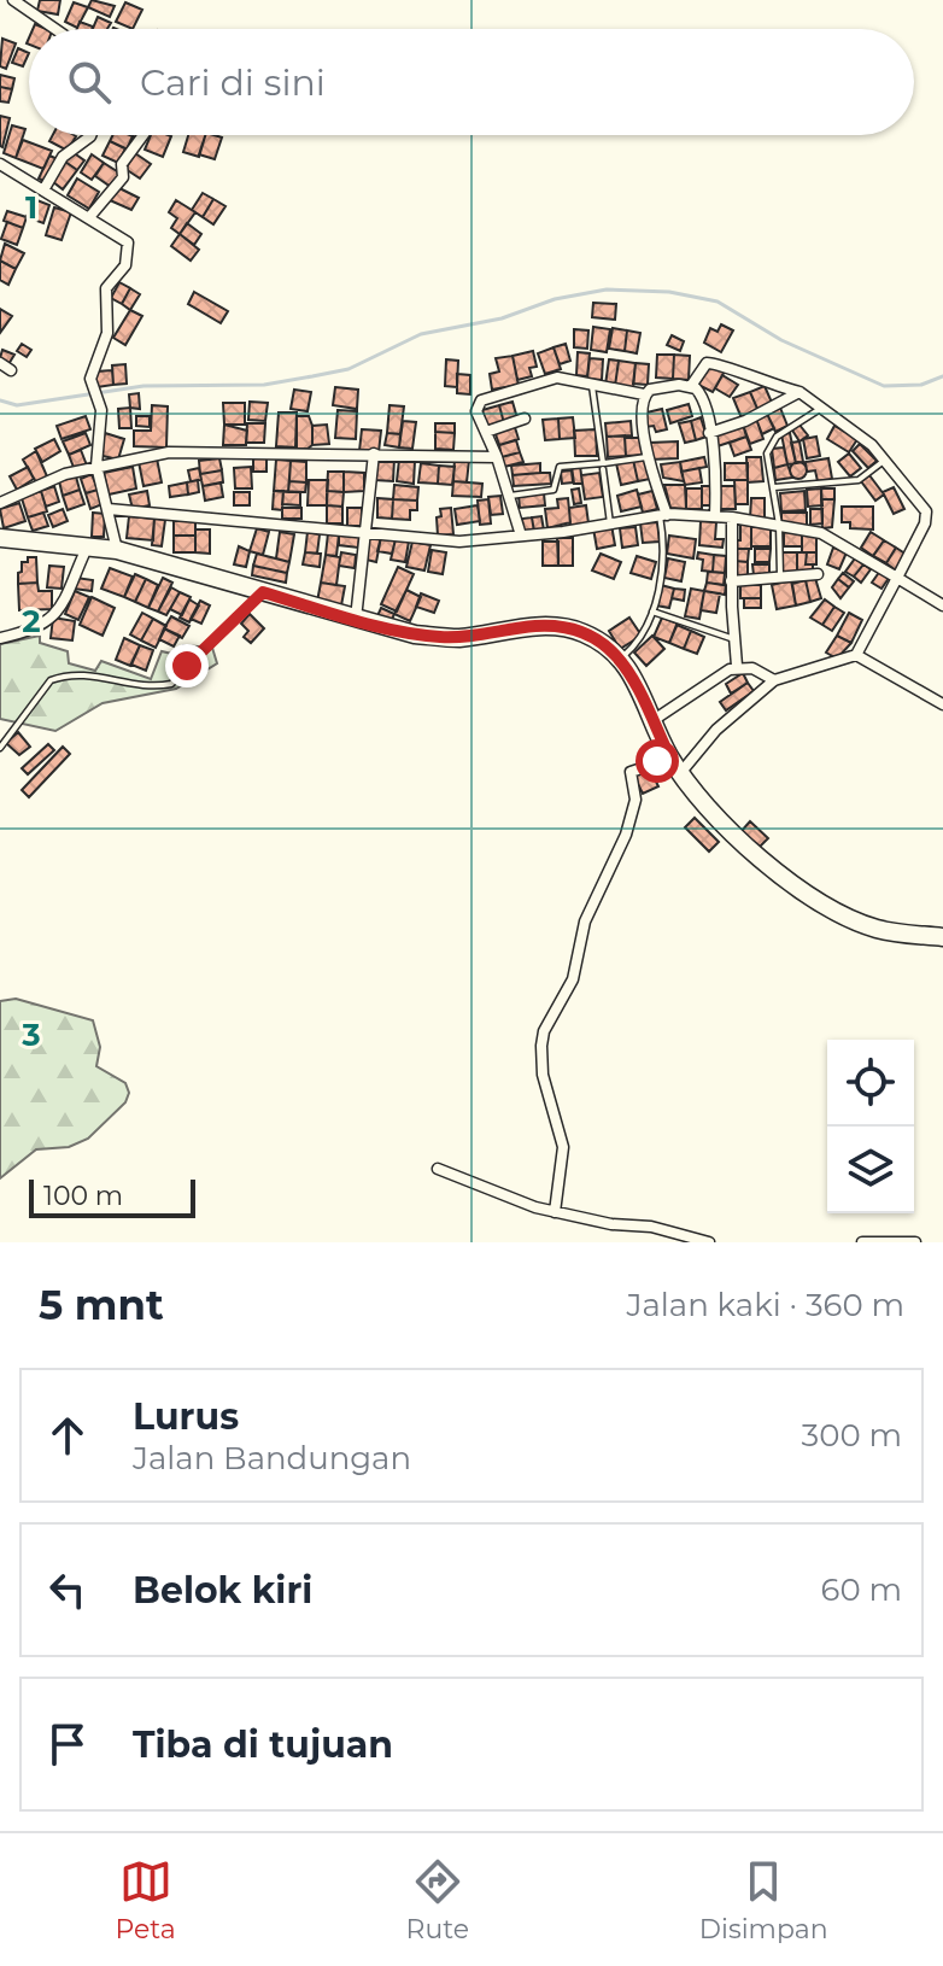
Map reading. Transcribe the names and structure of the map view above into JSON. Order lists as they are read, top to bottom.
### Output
{
  "scale_bar": "100 m",
  "page": {
    "search": "Cari di sini",
    "scale": "100 m",
    "heading": ["5 mnt", "Jalan kaki · 360 m"],
    "list": [
      ["Lurus", "Jalan Bandungan", "300 m"],
      ["Belok kiri", "60 m"],
      "Tiba di tujuan"
    ],
    "nav": ["Peta", "Rute", "Disimpan"]
  },
  "grid": {
    "rows": ["1", "2", "3"]
  }
}
